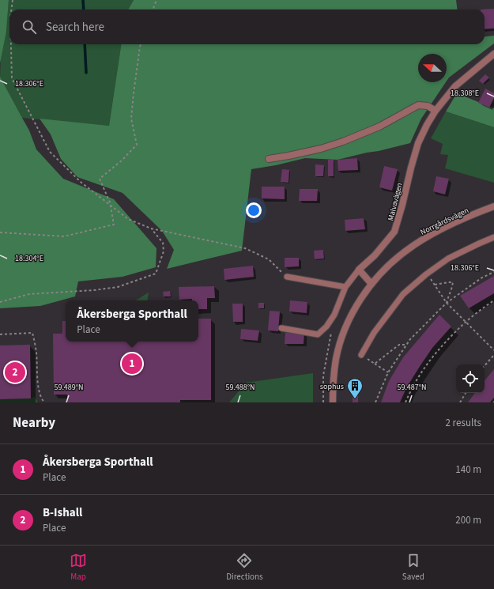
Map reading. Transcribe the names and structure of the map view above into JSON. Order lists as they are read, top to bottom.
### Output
{
  "streets": {
    "street": ["Malvavägen", "Norrgårdsvägen"]
  },
  "places": {
    "building": ["sophus"]
  },
  "north": "left",
  "page": {
    "search": "Search here",
    "popup": ["Åkersberga Sporthall", "Place"],
    "pins": ["1", "2"],
    "heading": ["Nearby", "2 results"],
    "list": [
      {
        "mark": "1",
        "name": "Åkersberga Sporthall",
        "note": "Place",
        "value": "140 m"
      },
      {
        "mark": "2",
        "name": "B-Ishall",
        "note": "Place",
        "value": "200 m"
      }
    ],
    "nav": ["Map", "Directions", "Saved"]
  },
  "coordinates": [
    "18.306°E",
    "18.308°E",
    "18.304°E",
    "59.489°N",
    "59.488°N",
    "59.487°N"
  ]
}
